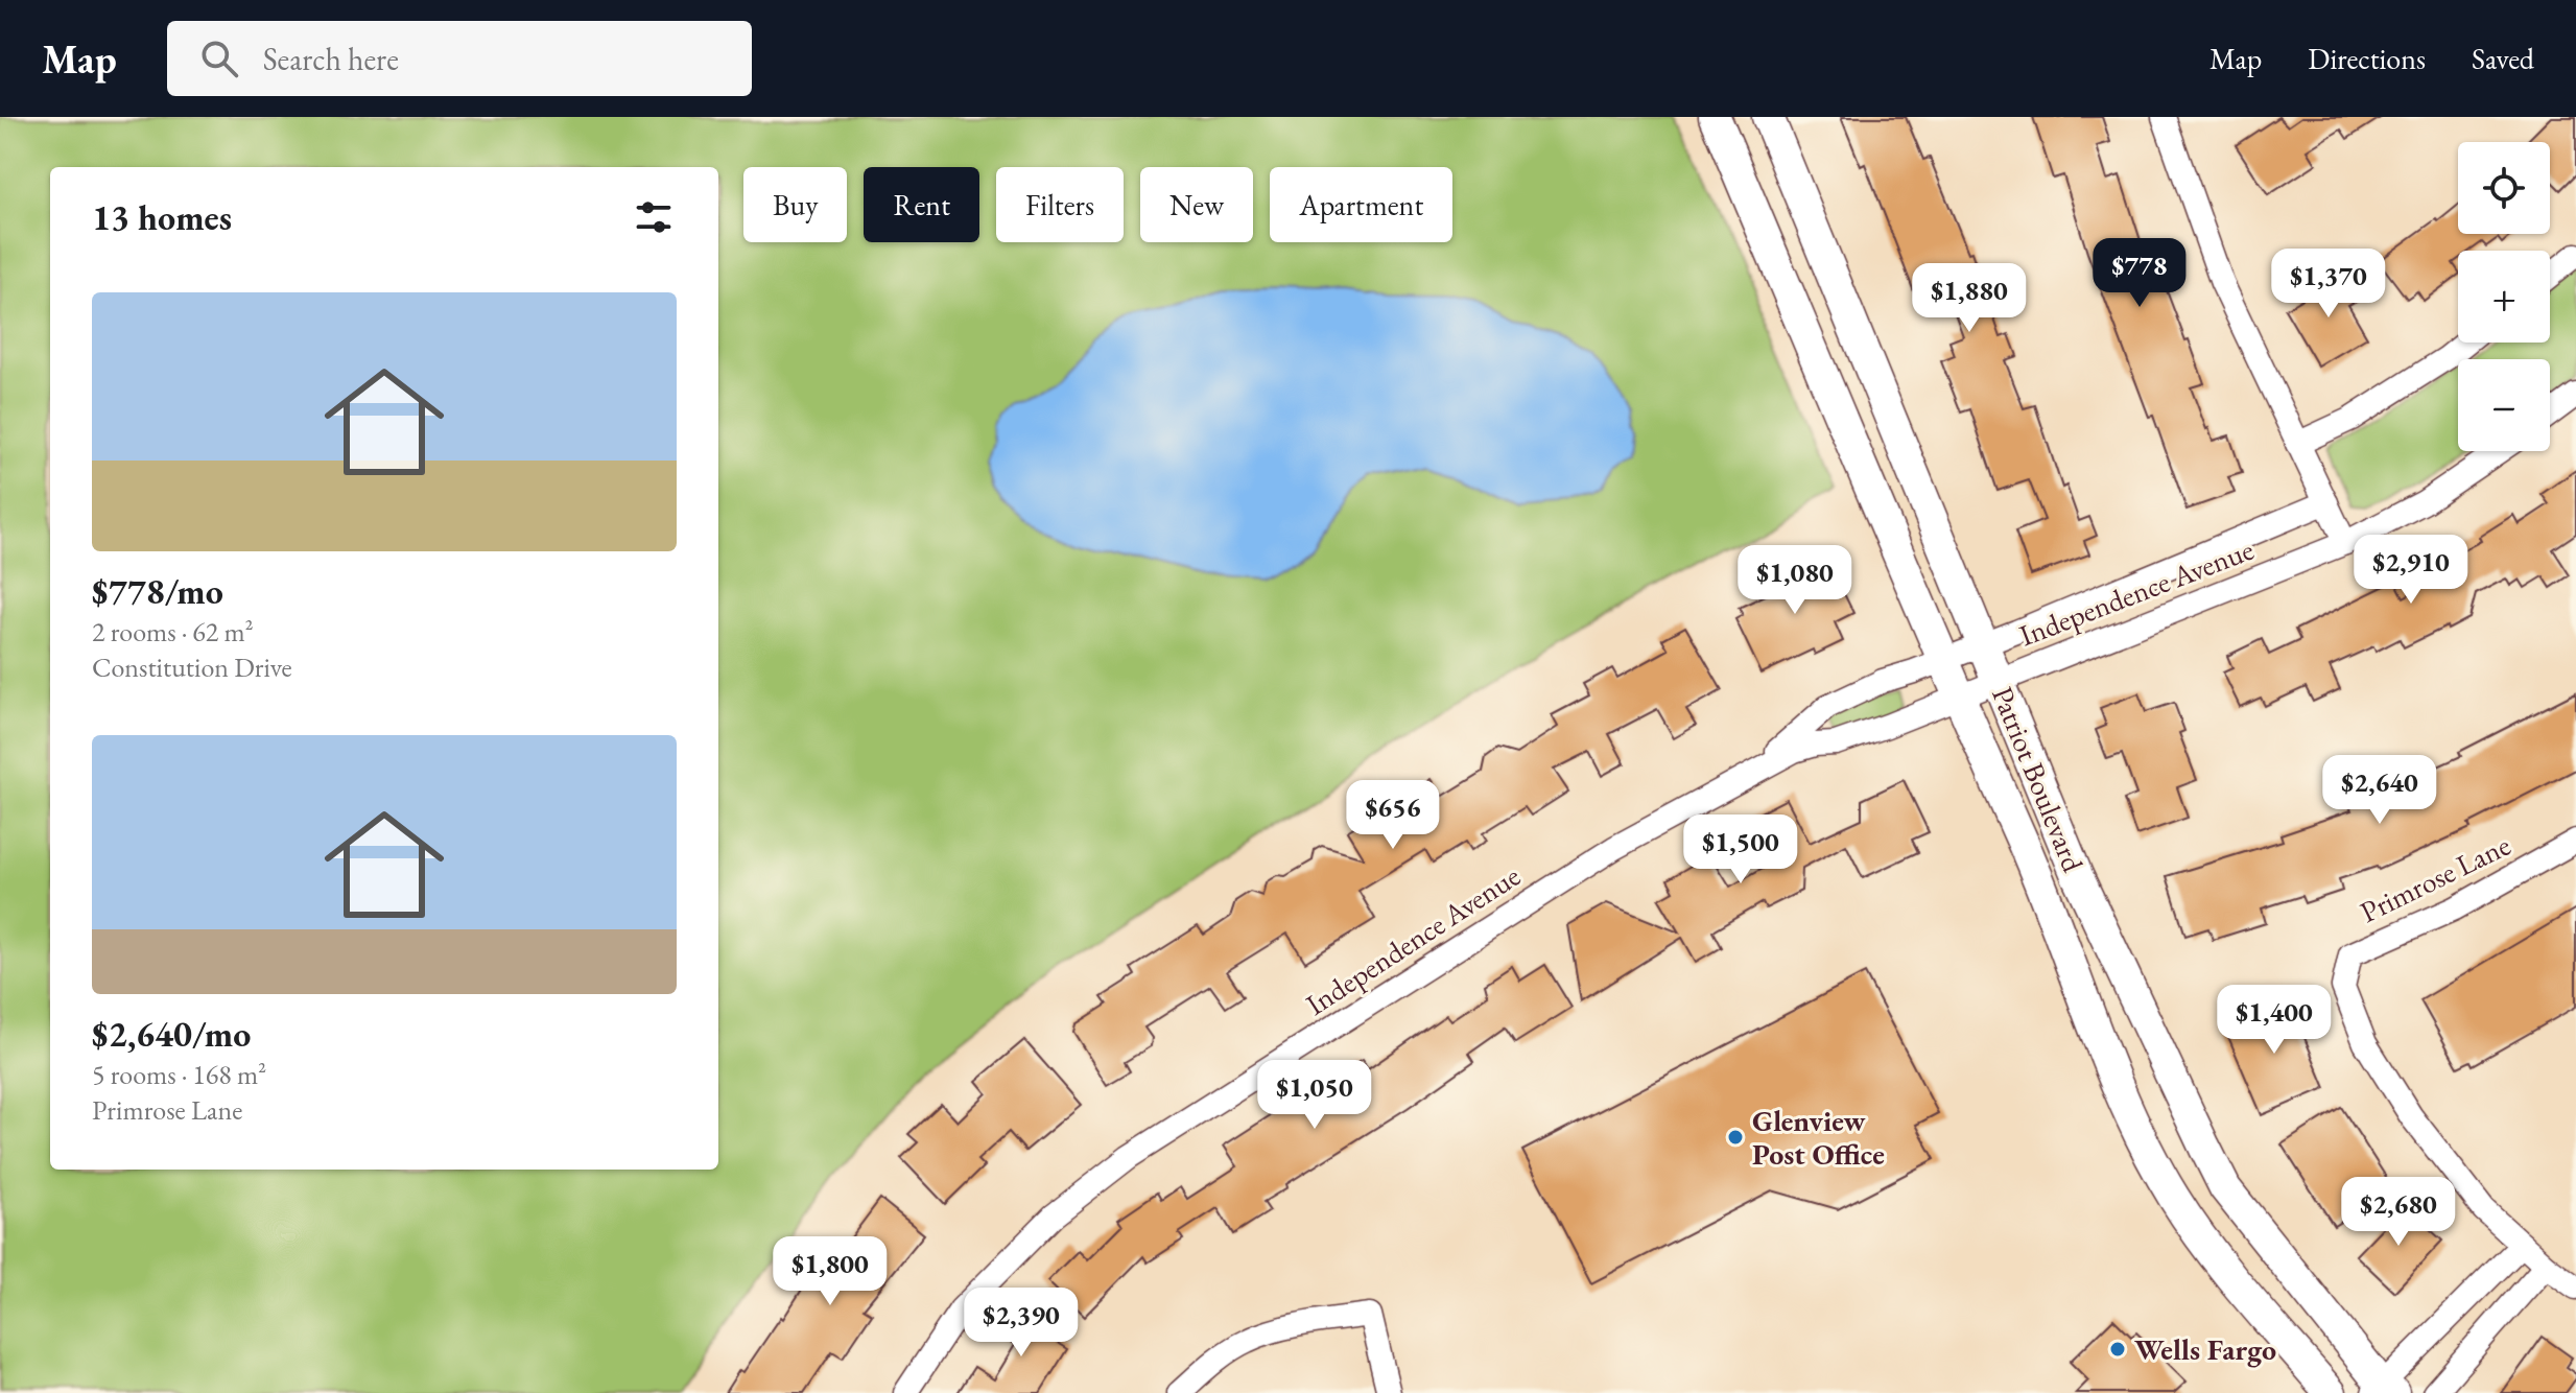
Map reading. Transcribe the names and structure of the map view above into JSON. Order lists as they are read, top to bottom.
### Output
{
  "streets": {
    "main road": ["Patriot Boulevard"],
    "street": ["Independence Avenue", "Primrose Lane"]
  },
  "crossings": [
    ["Independence Avenue", "Patriot Boulevard"]
  ],
  "places": ["Glenview Post Office", "Wells Fargo"],
  "page": {
    "header": "Map",
    "search": "Search here",
    "nav": ["Map", "Directions", "Saved"],
    "map_buttons": ["+", "−"],
    "chip": [
      "Buy",
      "Rent",
      "Filters",
      "New",
      "Apartment"
    ],
    "heading": "13 homes",
    "price": [
      "$778",
      "$1,370",
      "$1,880",
      "$2,910",
      "$1,080",
      "$2,640",
      "$656",
      "$1,500",
      "$1,400",
      "$1,050",
      "$2,680",
      "$1,800",
      "$2,390"
    ],
    "list": [
      {
        "name": "$778/mo",
        "note": "2 rooms · 62 m² · Constitution Drive"
      },
      {
        "name": "$2,640/mo",
        "note": "5 rooms · 168 m² · Primrose Lane"
      }
    ]
  }
}
